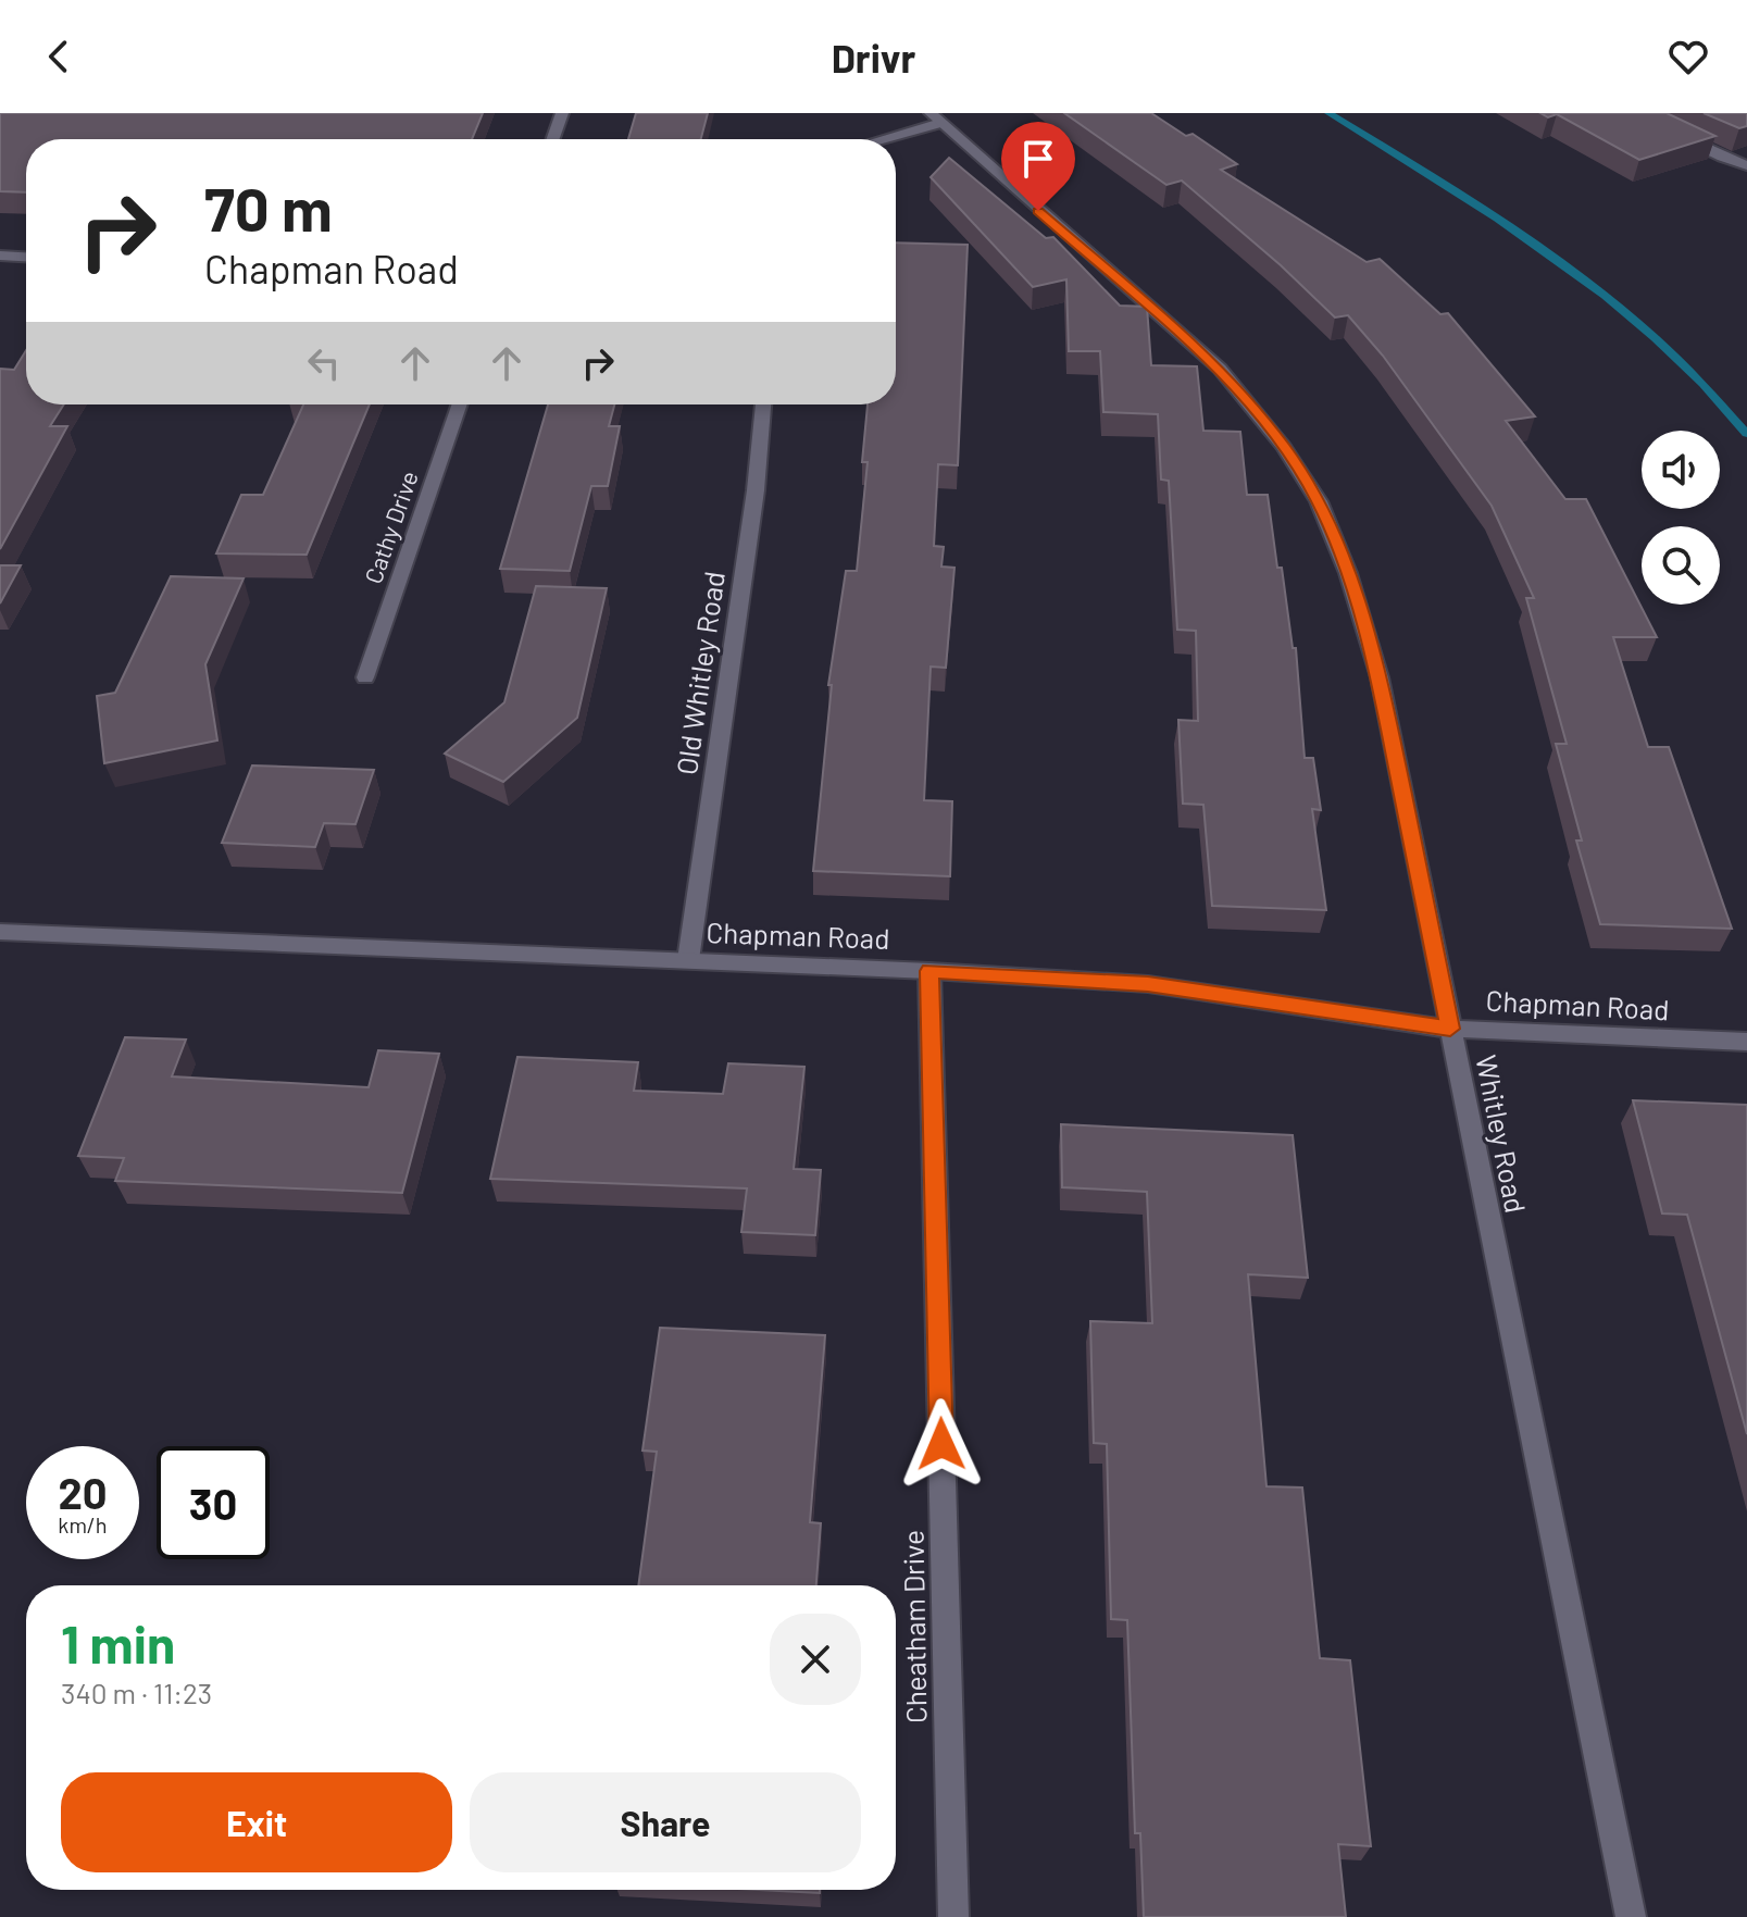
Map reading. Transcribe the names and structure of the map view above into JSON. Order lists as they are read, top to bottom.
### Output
{
  "streets": {
    "street": [
      "Cathy Drive",
      "Old Whitley Road",
      "Chapman Road",
      "Whitley Road",
      "Cheatham Drive"
    ]
  },
  "crossings": [
    ["Old Whitley Road", "Chapman Road"],
    ["Chapman Road", "Whitley Road"],
    ["Chapman Road", "Cheatham Drive"]
  ],
  "page": {
    "header": "Drivr",
    "turn": ["70 m", "Chapman Road"],
    "speed": "20 km/h",
    "limit": "30",
    "heading": ["1 min", "340 m · 11:23"],
    "buttons": ["Exit", "Share"]
  }
}
